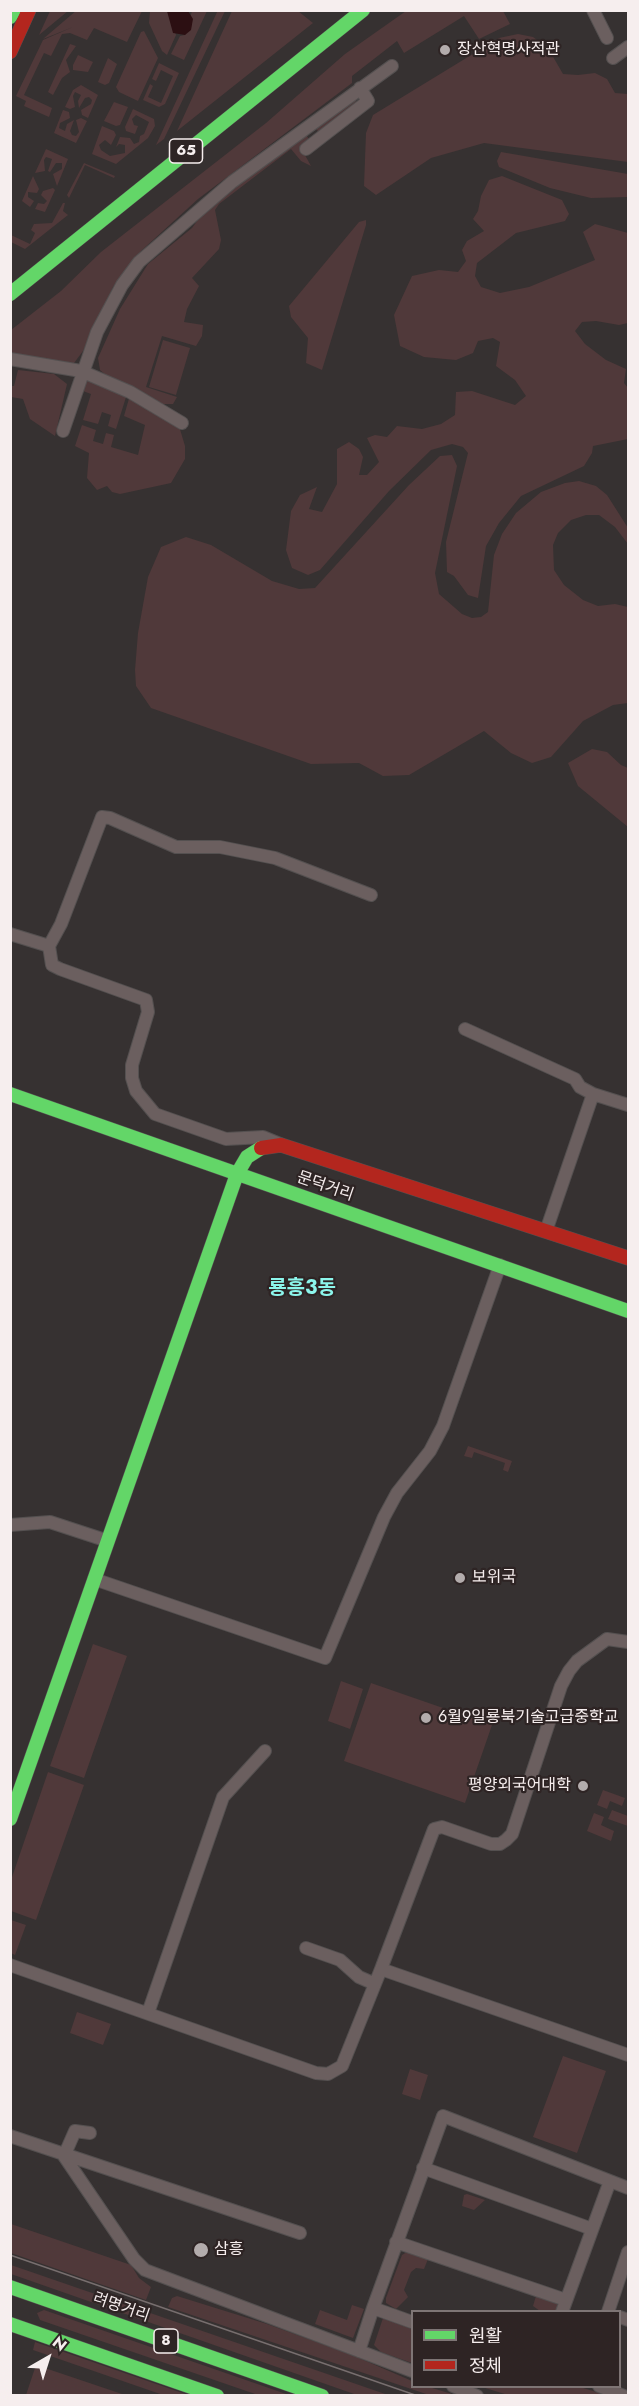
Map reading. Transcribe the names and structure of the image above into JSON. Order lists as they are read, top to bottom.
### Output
{
  "streets": {
    "main road": [
      "65",
      "문덕거리",
      "려명거리",
      "8"
    ]
  },
  "districts": ["룡흥3동"],
  "places": [
    "장산혁명사적관",
    "보위국",
    "6월9일룡북기술고급중학교",
    "평양외국어대학",
    "삼흥"
  ],
  "legend": ["원활", "정체"],
  "north": "top right"
}
